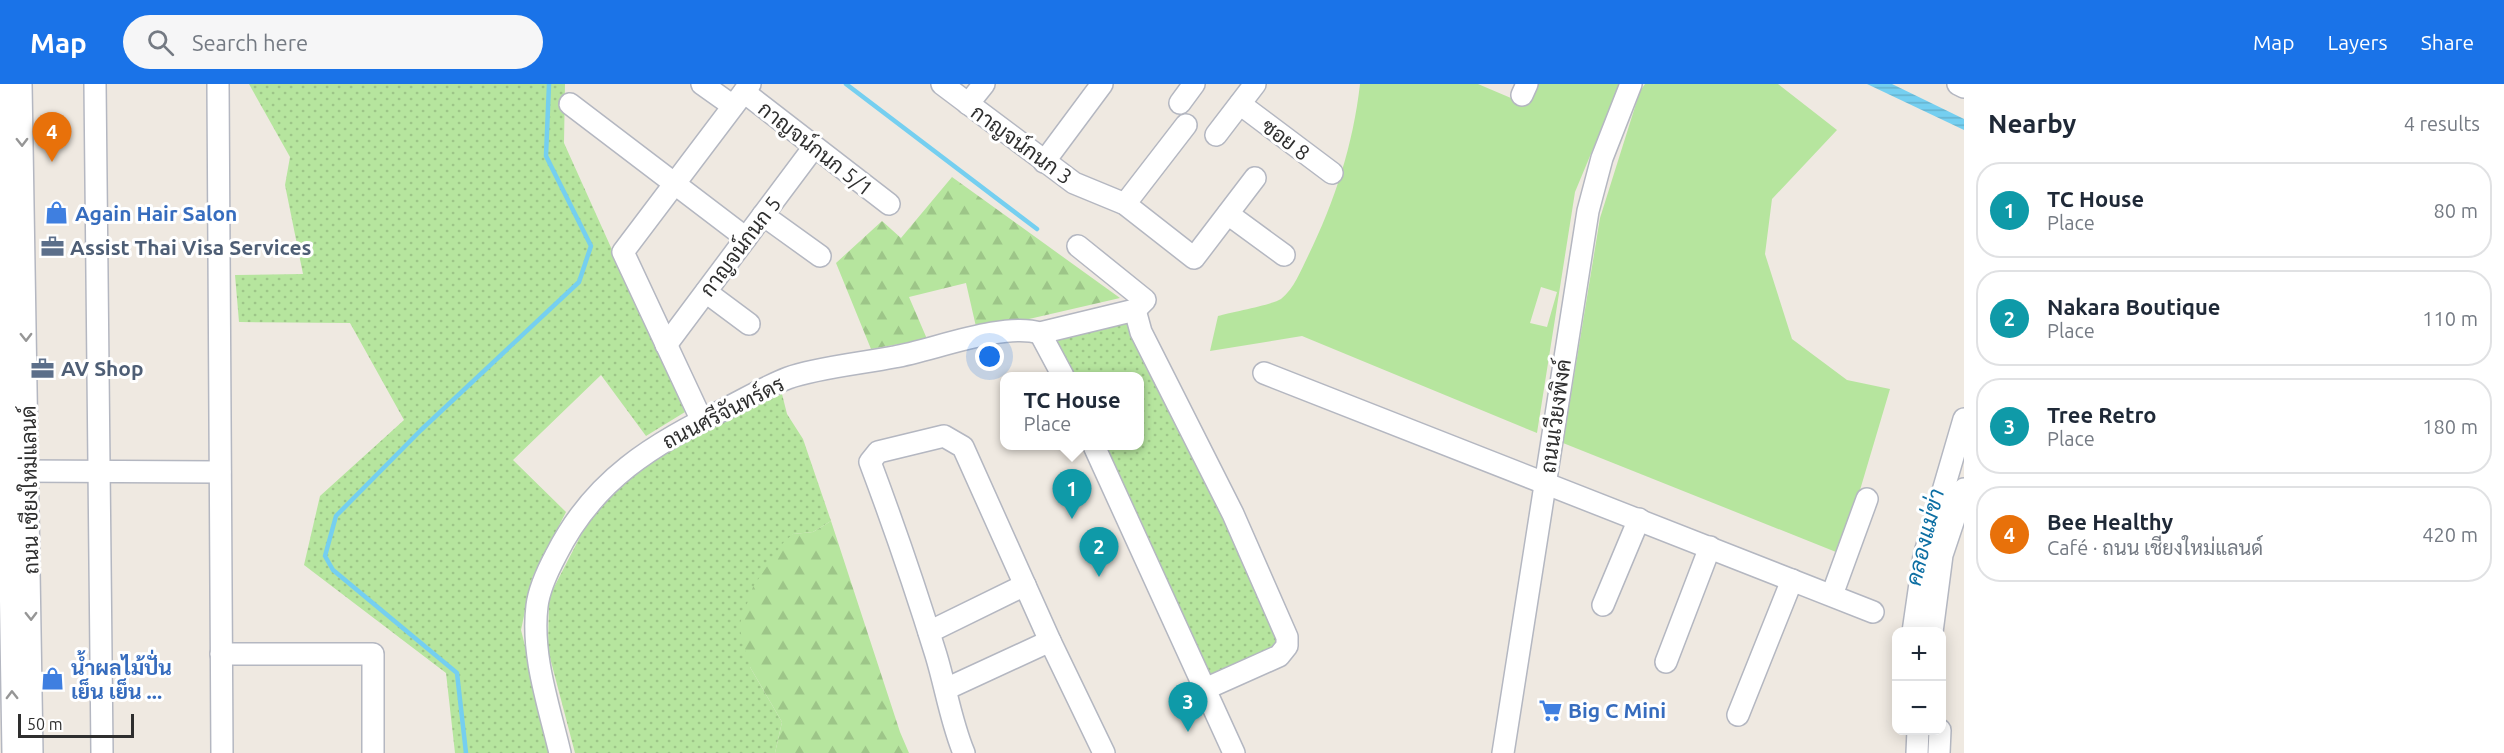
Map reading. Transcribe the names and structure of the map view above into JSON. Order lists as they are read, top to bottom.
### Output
{
  "streets": {
    "street": [
      "ซอย 8",
      "กาญจน์กนก 3",
      "กาญจน์กนก 5/1",
      "กาญจน์กนก 5",
      "ถนนศรีจันทร์ดร",
      "ถนนเวียงพิงค์",
      "ถนน เชียงใหม่แลนด์"
    ]
  },
  "crossings": [
    ["กาญจน์กนก 5/1", "กาญจน์กนก 5"]
  ],
  "water": ["คลองแม่ข่า"],
  "places": {
    "shop": ["Again Hair Salon", "น้ำผลไม้ปั่น เย็น เย็น ..."],
    "office": ["Assist Thai Visa Services", "AV Shop"],
    "supermarket": ["Big C Mini"]
  },
  "scale_bar": "50 m",
  "page": {
    "header": "Map",
    "search": "Search here",
    "nav": ["Map", "Layers", "Share"],
    "heading": ["Nearby", "4 results"],
    "pins": [
      "4",
      "1",
      "2",
      "3"
    ],
    "list": [
      {
        "mark": "1",
        "name": "TC House",
        "note": "Place",
        "value": "80 m"
      },
      {
        "mark": "2",
        "name": "Nakara Boutique",
        "note": "Place",
        "value": "110 m"
      },
      {
        "mark": "3",
        "name": "Tree Retro",
        "note": "Place",
        "value": "180 m"
      },
      {
        "mark": "4",
        "name": "Bee Healthy",
        "note": "Café · ถนน เชียงใหม่แลนด์",
        "value": "420 m"
      }
    ],
    "popup": ["TC House", "Place"],
    "map_buttons": ["+", "−"],
    "scale": "50 m"
  }
}
